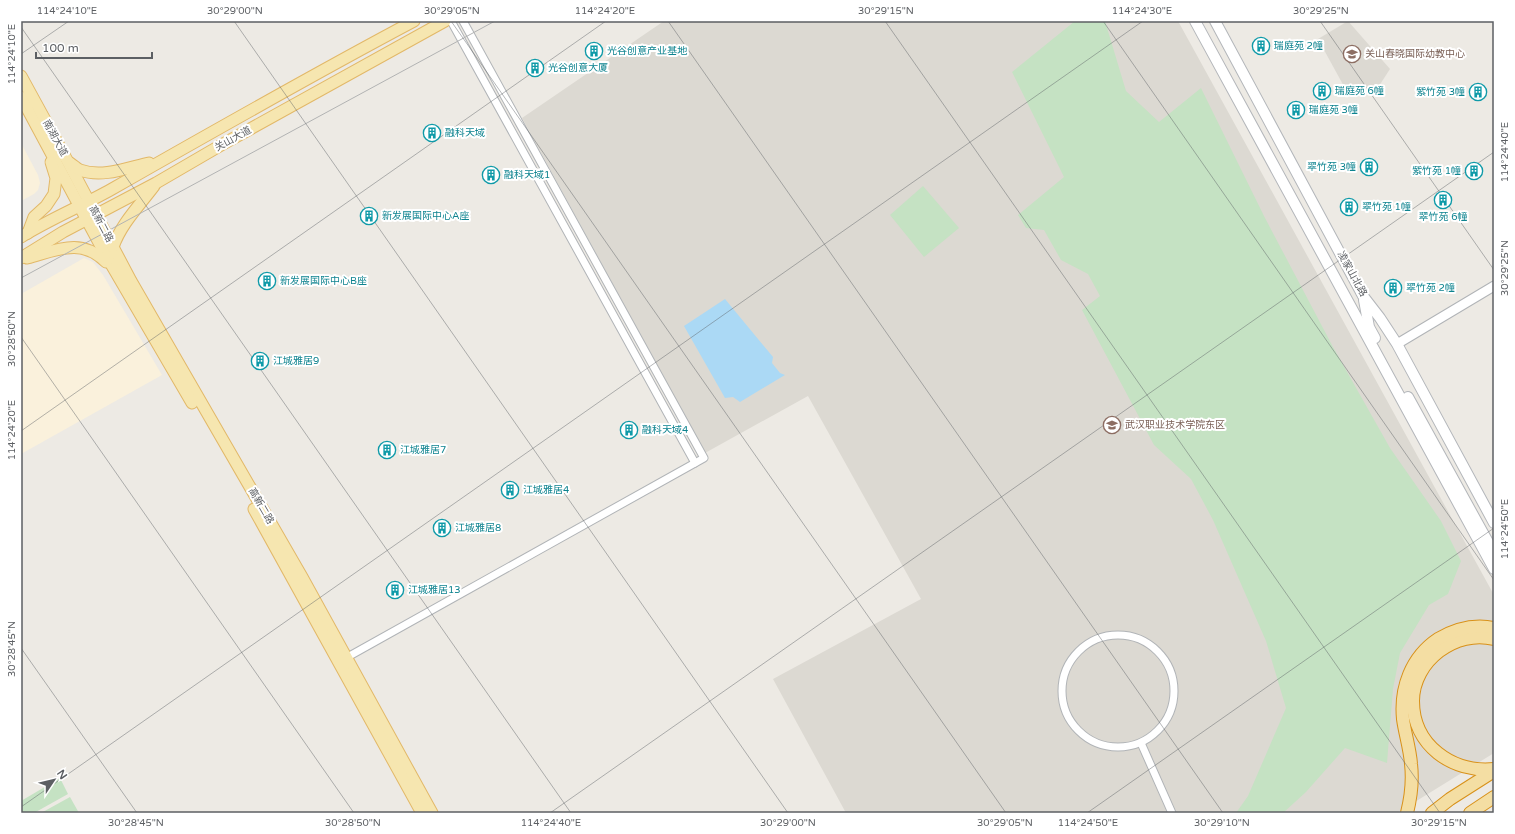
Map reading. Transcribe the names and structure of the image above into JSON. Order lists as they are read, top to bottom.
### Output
{
  "streets": {
    "main road": [
      "南湖大道",
      "关山大道",
      "高新二路",
      "凌家山北路"
    ]
  },
  "crossings": [
    ["南湖大道", "关山大道"],
    ["南湖大道", "高新二路"],
    ["关山大道", "高新二路"]
  ],
  "places": {
    "building": [
      "瑞庭苑 2幢",
      "光谷创意产业基地",
      "光谷创意大厦",
      "瑞庭苑 6幢",
      "紫竹苑 3幢",
      "瑞庭苑 3幢",
      "融科天域",
      "翠竹苑 3幢",
      "紫竹苑 1幢",
      "融科天域1",
      "翠竹苑 6幢",
      "翠竹苑 1幢",
      "新发展国际中心A座",
      "新发展国际中心B座",
      "翠竹苑 2幢",
      "江城雅居9",
      "融科天域4",
      "江城雅居7",
      "江城雅居4",
      "江城雅居8",
      "江城雅居13"
    ],
    "school or university": ["关山春晓国际幼教中心", "武汉职业技术学院东区"]
  },
  "scale_bar": "100 m",
  "north": "top right",
  "coordinates": [
    "114°24'10\"E",
    "30°29'00\"N",
    "30°29'05\"N",
    "114°24'20\"E",
    "30°29'15\"N",
    "114°24'30\"E",
    "30°29'25\"N",
    "114°24'40\"E",
    "30°28'50\"N",
    "114°24'50\"E",
    "30°28'45\"N",
    "30°29'10\"N"
  ]
}
